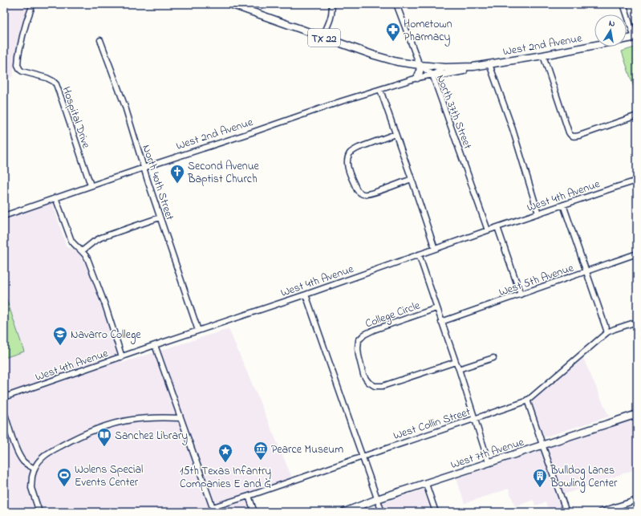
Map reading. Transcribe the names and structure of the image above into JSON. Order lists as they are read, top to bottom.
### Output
{
  "streets": {
    "main road": ["TX 22", "West 2nd Avenue", "West 7th Avenue"],
    "street": [
      "North 37th Street",
      "Hospital Drive",
      "North 40th Street",
      "West 4th Avenue",
      "West 5th Avenue",
      "College Circle",
      "West Collin Street"
    ]
  },
  "crossings": [
    ["TX 22", "West 2nd Avenue"],
    ["TX 22", "North 37th Street"],
    ["West 2nd Avenue", "North 37th Street"],
    ["West 2nd Avenue", "Hospital Drive"],
    ["West 2nd Avenue", "North 40th Street"],
    ["North 37th Street", "West 4th Avenue"],
    ["North 40th Street", "West 4th Avenue"]
  ],
  "places": {
    "pharmacy": ["Hometown Pharmacy"],
    "church": ["Second Avenue Baptist Church"],
    "school or university": ["Navarro College"],
    "library": ["Sanchez Library"],
    "museum": ["Pearce Museum"],
    "place": ["15th Texas Infantry Companies E and G"],
    "sports": ["Wolens Special Events Center"],
    "building": ["Bulldog Lanes Bowling Center"]
  },
  "north": "top"
}
